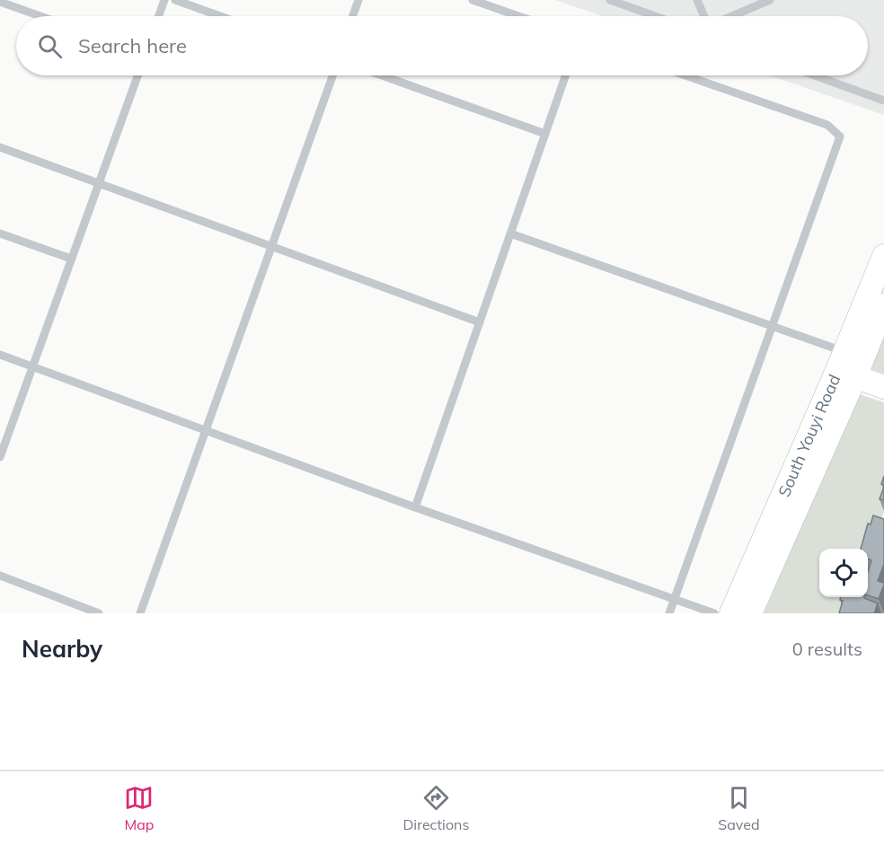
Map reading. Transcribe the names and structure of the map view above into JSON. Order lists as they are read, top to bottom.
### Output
{
  "streets": {
    "main road": ["South Youyi Road"]
  },
  "page": {
    "search": "Search here",
    "heading": ["Nearby", "0 results"],
    "nav": ["Map", "Directions", "Saved"]
  }
}
